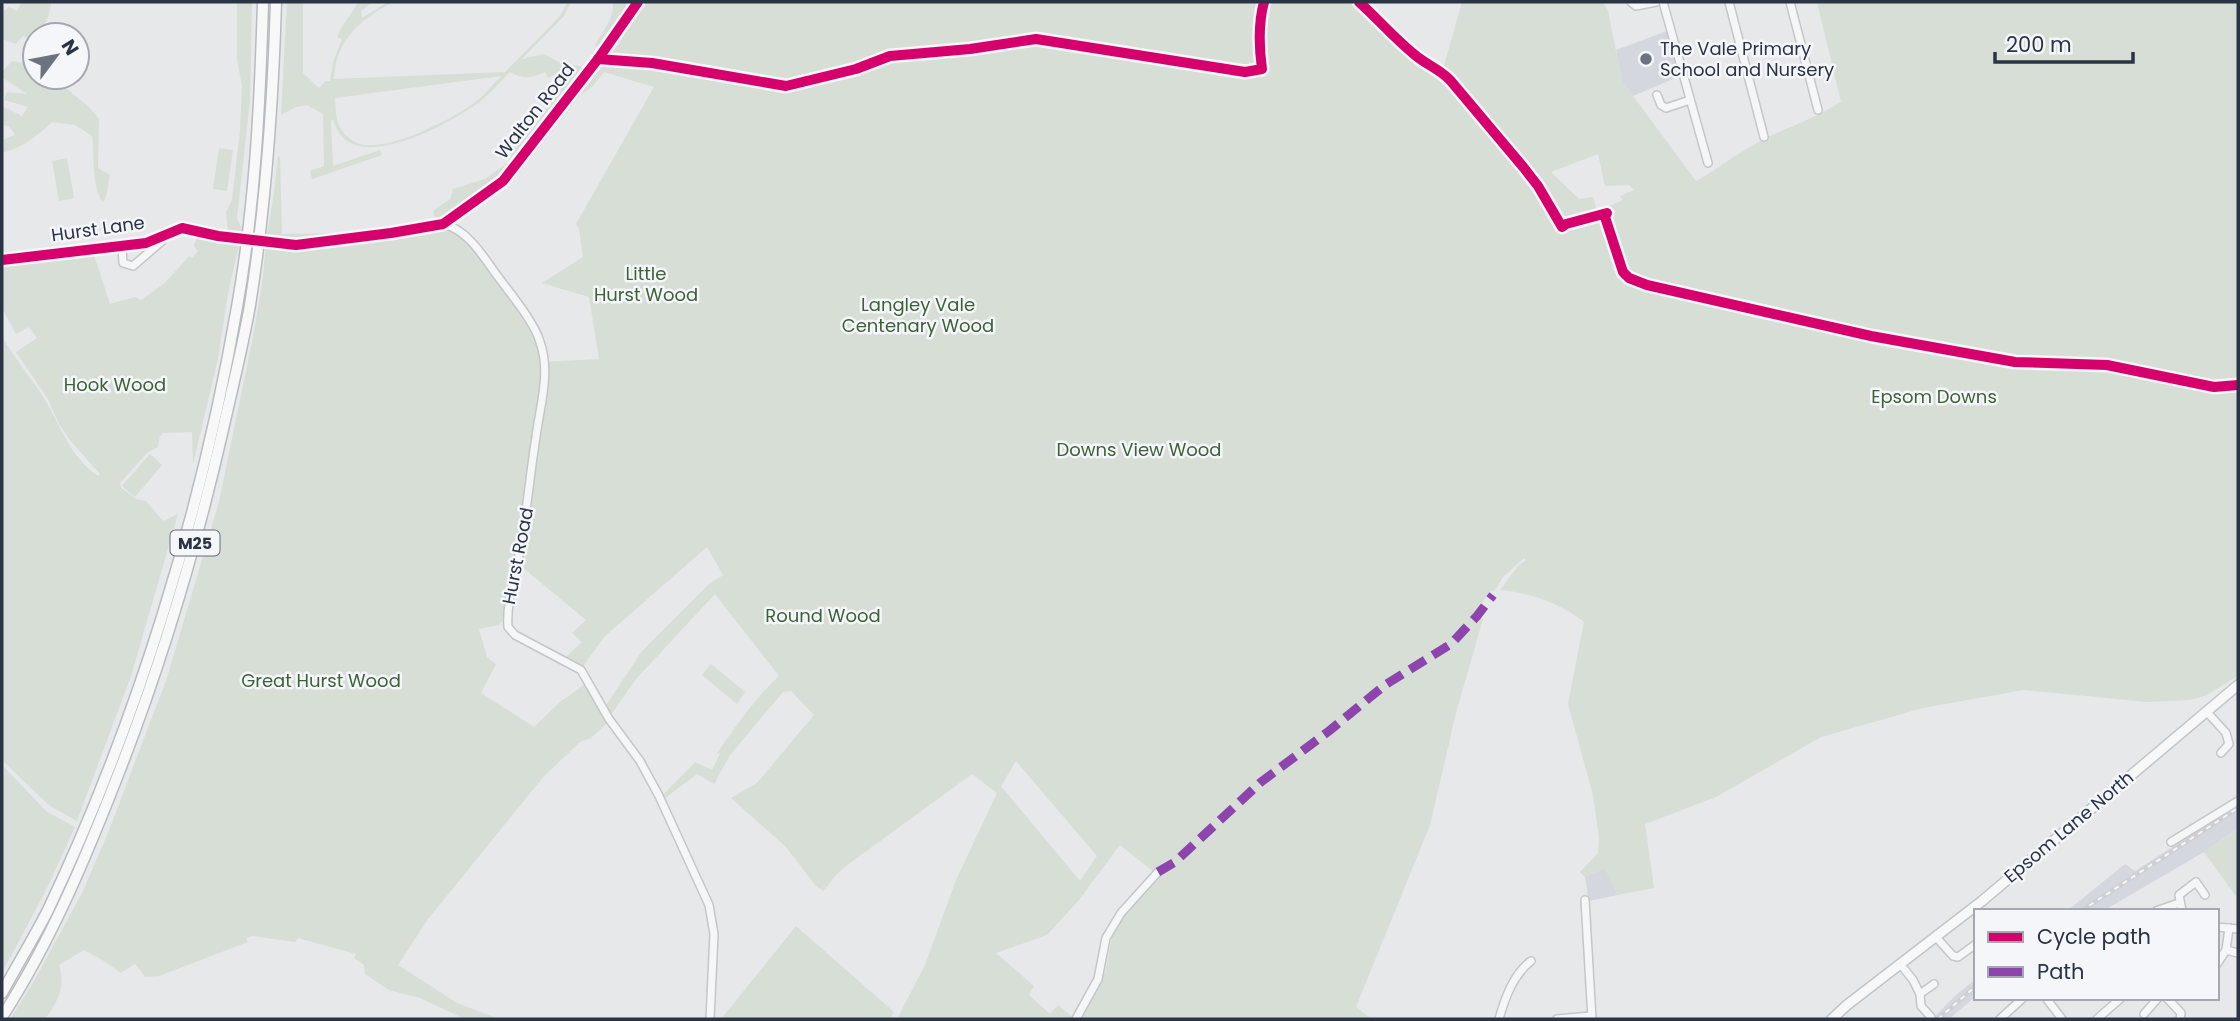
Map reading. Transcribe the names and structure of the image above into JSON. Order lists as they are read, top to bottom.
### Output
{
  "streets": {
    "highway": ["M25"],
    "main road": ["Epsom Lane North"],
    "street": ["Walton Road", "Hurst Lane", "Hurst Road"]
  },
  "parks": [
    "Little Hurst Wood",
    "Langley Vale Centenary Wood",
    "Hook Wood",
    "Epsom Downs",
    "Downs View Wood",
    "Round Wood",
    "Great Hurst Wood"
  ],
  "places": ["The Vale Primary School and Nursery"],
  "legend": ["Cycle path", "Path"],
  "scale_bar": "200 m",
  "north": "top right"
}
